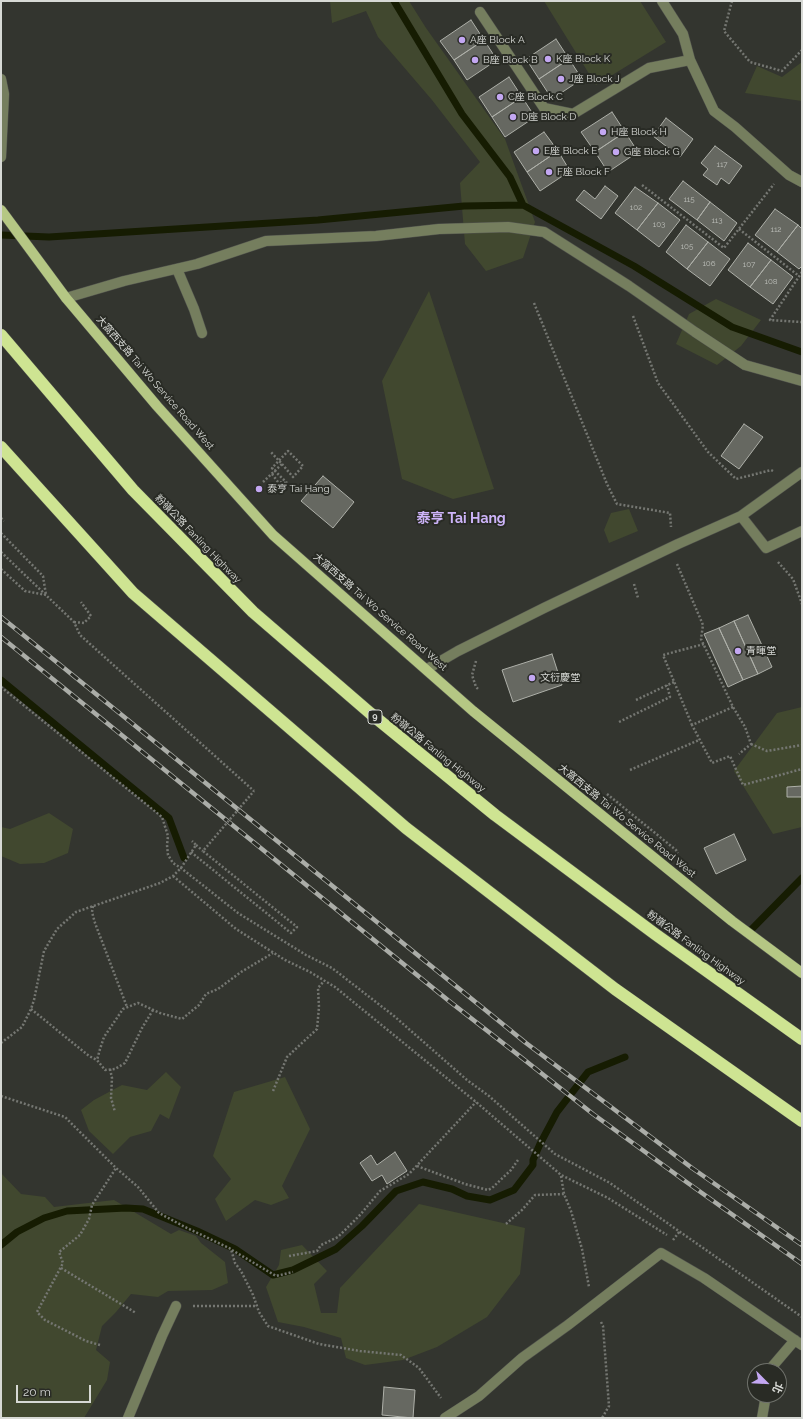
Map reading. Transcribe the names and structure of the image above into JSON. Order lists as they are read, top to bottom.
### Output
{
  "streets": {
    "highway": ["粉嶺公路 Fanling Highway", "9"],
    "main road": ["大窩西支路 Tai Wo Service Road West"]
  },
  "districts": ["泰亨 Tai Hang"],
  "places": [
    "A座 Block A",
    "K座 Block K",
    "B座 Block B",
    "J座 Block J",
    "C座 Block C",
    "D座 Block D",
    "H座 Block H",
    "E座 Block E",
    "G座 Block G",
    "F座 Block F",
    "泰亨 Tai Hang",
    "青暉堂",
    "文衍慶堂"
  ],
  "house_numbers": [
    "117",
    "115",
    "102",
    "113",
    "103",
    "112",
    "105",
    "106",
    "107",
    "108"
  ],
  "scale_bar": "20 m",
  "north": "bottom right"
}
